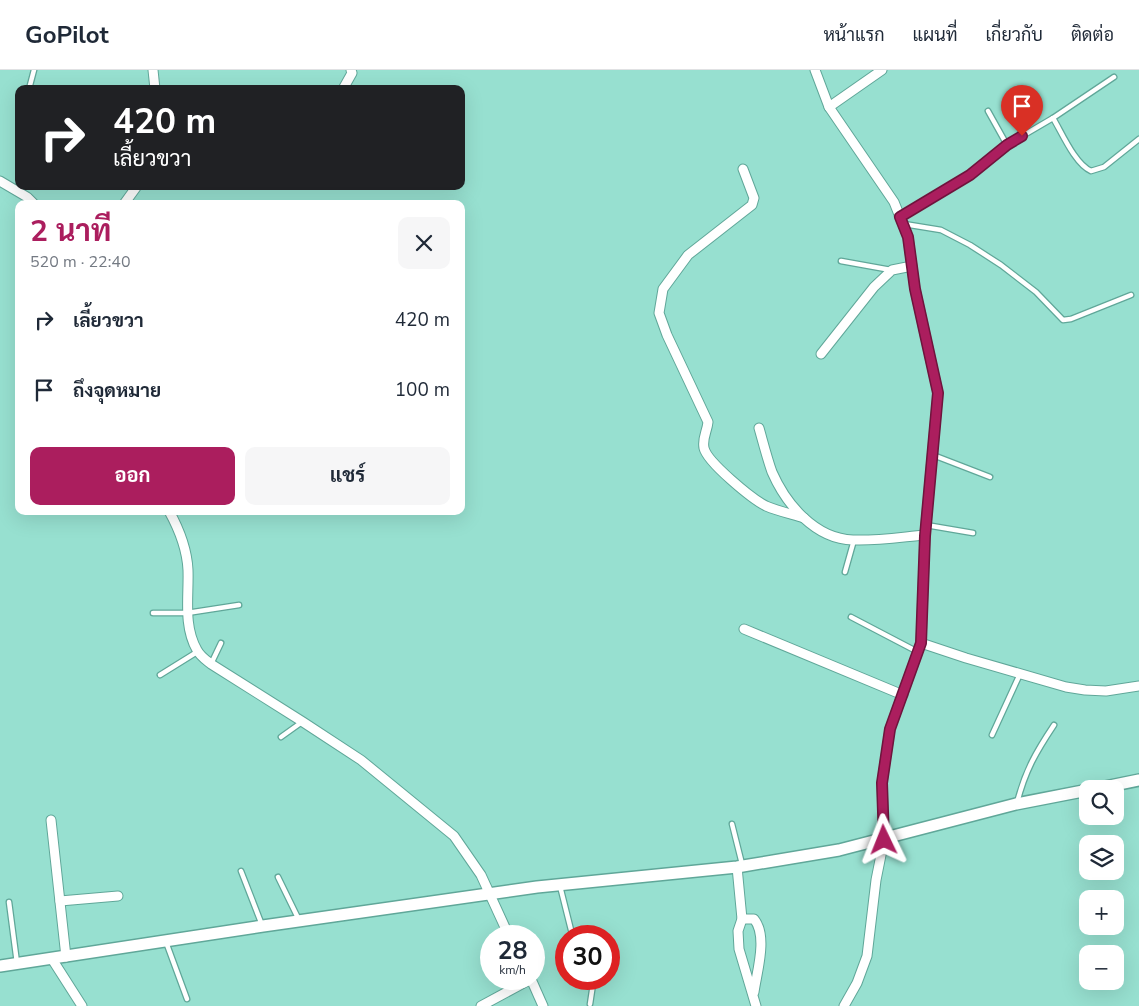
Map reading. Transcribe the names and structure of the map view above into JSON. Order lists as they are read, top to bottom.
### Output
{
  "page": {
    "header": "GoPilot",
    "nav": [
      "หน้าแรก",
      "แผนที่",
      "เกี่ยวกับ",
      "ติดต่อ"
    ],
    "turn": ["420 m", "เลี้ยวขวา"],
    "heading": ["2 นาที", "520 m · 22:40"],
    "list": [
      {
        "name": "เลี้ยวขวา",
        "value": "420 m"
      },
      {
        "name": "ถึงจุดหมาย",
        "value": "100 m"
      }
    ],
    "buttons": ["ออก", "แชร์"],
    "map_buttons": ["+", "−"],
    "speed": "28 km/h",
    "limit": "30"
  }
}
